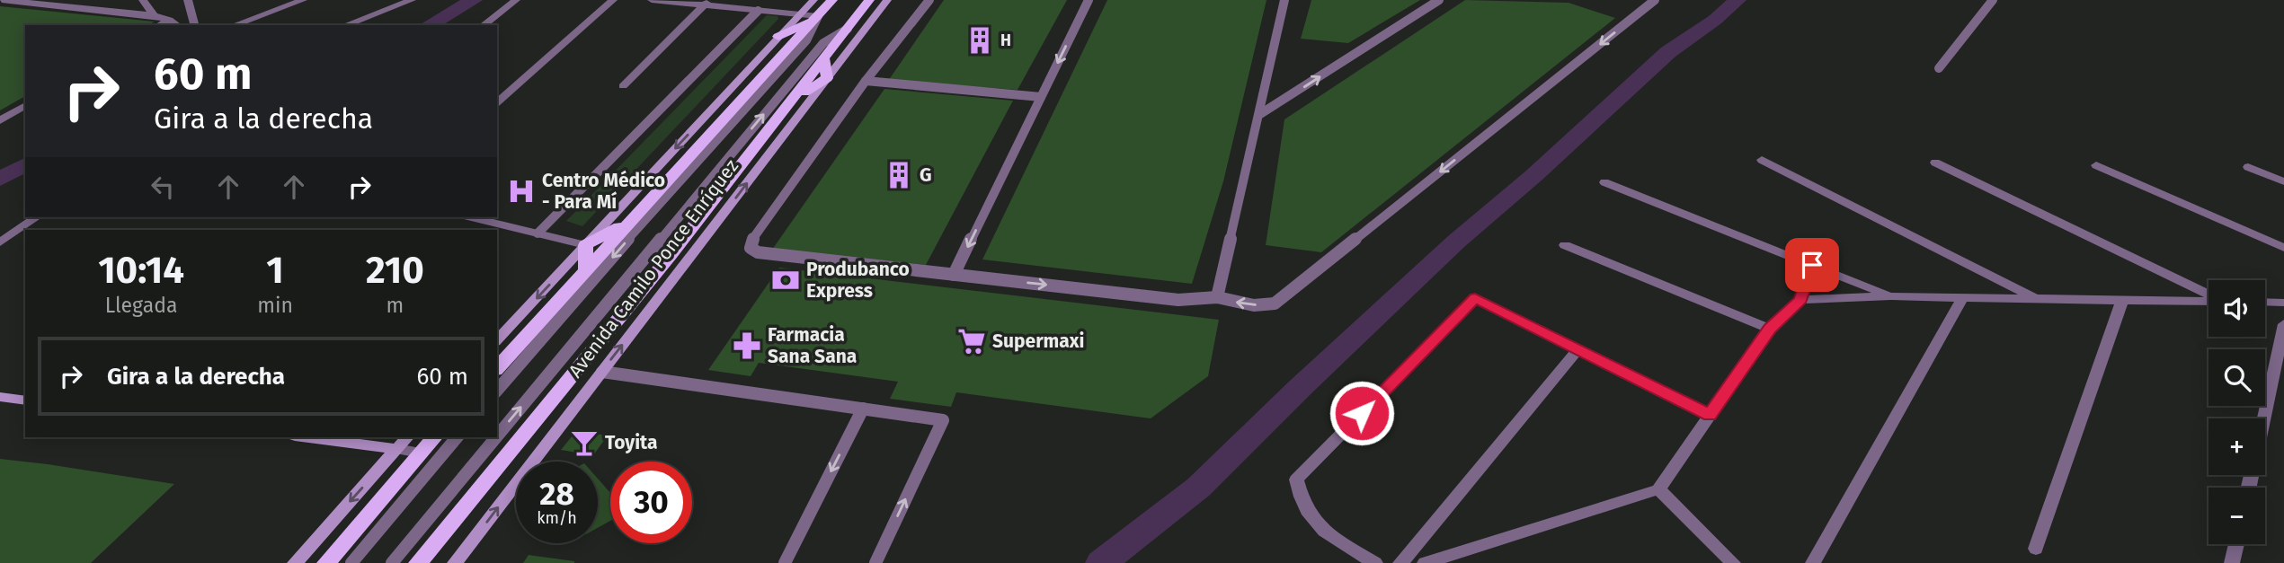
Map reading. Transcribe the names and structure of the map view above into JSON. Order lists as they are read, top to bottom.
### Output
{
  "streets": {
    "main road": ["Avenida Camilo Ponce Enríquez"]
  },
  "places": {
    "building": ["H", "G"],
    "hospital": ["Centro Médico - Para Mí"],
    "bank": ["Produbanco Express"],
    "supermarket": ["Supermaxi"],
    "pharmacy": ["Farmacia Sana Sana"],
    "bar": ["Toyita"]
  },
  "page": {
    "turn": ["60 m", "Gira a la derecha"],
    "eta": [
      "10:14",
      "Llegada",
      "1",
      "min",
      "210",
      "m"
    ],
    "map_buttons": ["+", "−"],
    "list": [
      {
        "name": "Gira a la derecha",
        "value": "60 m"
      }
    ],
    "speed": "28 km/h",
    "limit": "30"
  }
}
